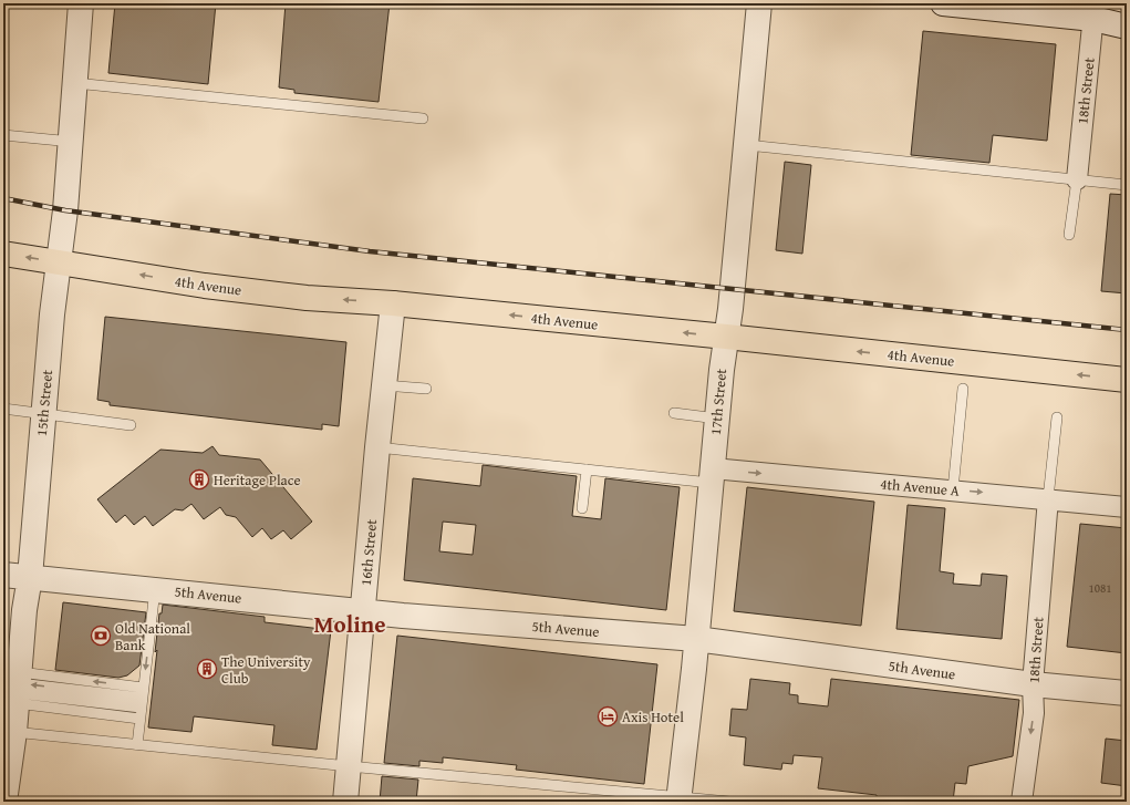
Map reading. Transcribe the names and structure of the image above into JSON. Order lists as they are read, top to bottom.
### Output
{
  "streets": {
    "main road": ["4th Avenue"],
    "street": [
      "18th Street",
      "17th Street",
      "15th Street",
      "4th Avenue A",
      "16th Street",
      "5th Avenue"
    ]
  },
  "crossings": [
    ["18th Street", "4th Avenue A"],
    ["18th Street", "5th Avenue"],
    ["4th Avenue", "17th Street"],
    ["4th Avenue", "15th Street"],
    ["4th Avenue", "16th Street"],
    ["17th Street", "4th Avenue A"],
    ["17th Street", "5th Avenue"],
    ["15th Street", "5th Avenue"],
    ["16th Street", "5th Avenue"]
  ],
  "one_way": ["4th Avenue", "4th Avenue A"],
  "districts": ["Moline"],
  "places": {
    "building": ["Heritage Place", "The University Club"],
    "bank": ["Old National Bank"],
    "hotel": ["Axis Hotel"]
  },
  "house_numbers": ["1081"]
}
